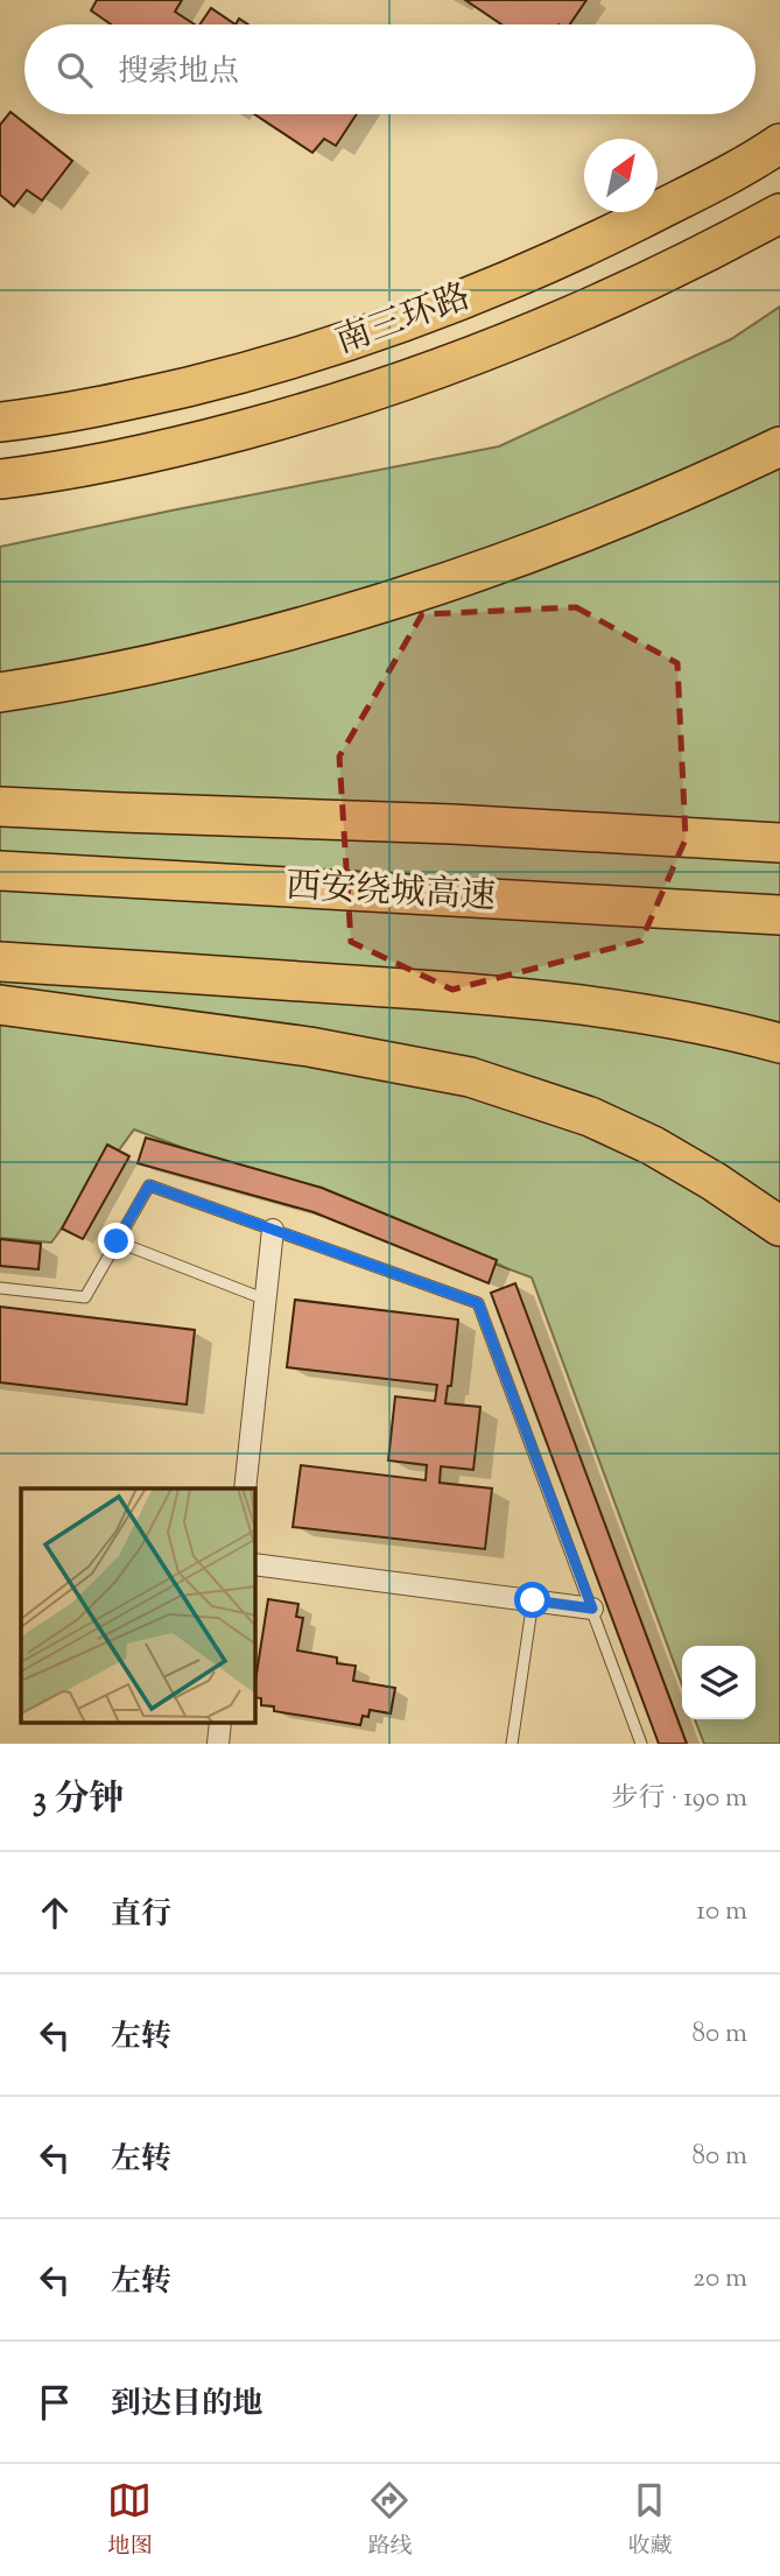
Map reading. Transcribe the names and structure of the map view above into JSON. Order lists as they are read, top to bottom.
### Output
{
  "streets": {
    "highway": ["南三环路", "西安绕城高速"]
  },
  "north": "top right",
  "page": {
    "search": "搜索地点",
    "heading": ["3 分钟", "步行 · 190 m"],
    "list": [
      ["直行", "10 m"],
      ["左转", "80 m"],
      ["左转", "80 m"],
      ["左转", "20 m"],
      "到达目的地"
    ],
    "nav": ["地图", "路线", "收藏"]
  }
}
